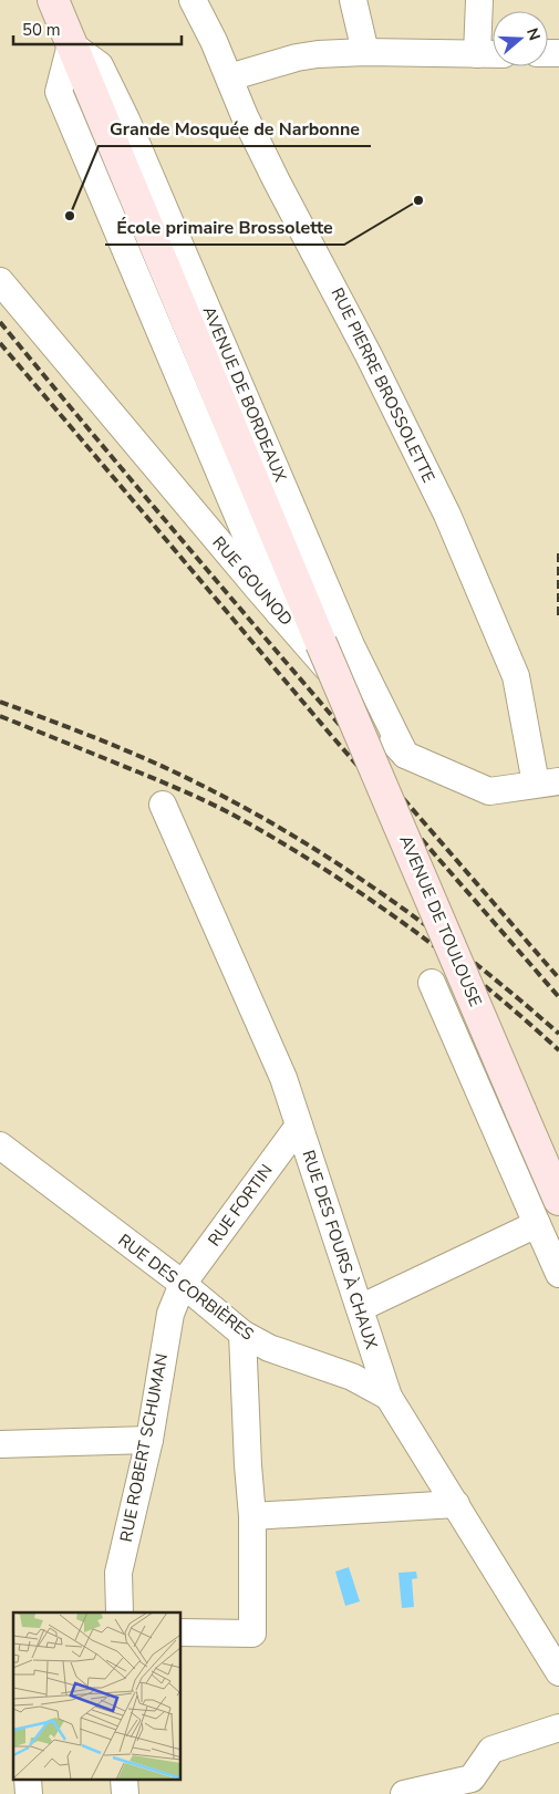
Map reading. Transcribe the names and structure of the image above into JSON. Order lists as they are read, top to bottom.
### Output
{
  "streets": {
    "main road": ["AVENUE DE BORDEAUX", "AVENUE DE TOULOUSE"],
    "street": [
      "RUE PIERRE BROSSOLETTE",
      "RUE GOUNOD",
      "RUE FORTIN",
      "RUE DES FOURS À CHAUX",
      "RUE DES CORBIÈRES",
      "RUE ROBERT SCHUMAN"
    ]
  },
  "crossings": [
    ["RUE PIERRE BROSSOLETTE", "RUE GOUNOD"],
    ["AVENUE DE BORDEAUX", "RUE GOUNOD"],
    ["AVENUE DE BORDEAUX", "AVENUE DE TOULOUSE"],
    ["RUE FORTIN", "RUE DES FOURS À CHAUX"],
    ["RUE FORTIN", "RUE DES CORBIÈRES"],
    ["RUE FORTIN", "RUE ROBERT SCHUMAN"],
    ["RUE DES FOURS À CHAUX", "RUE DES CORBIÈRES"],
    ["RUE DES CORBIÈRES", "RUE ROBERT SCHUMAN"]
  ],
  "places": ["École primaire Brossolette", "Grande Mosquée de Narbonne"],
  "scale_bar": "50 m",
  "north": "right"
}
